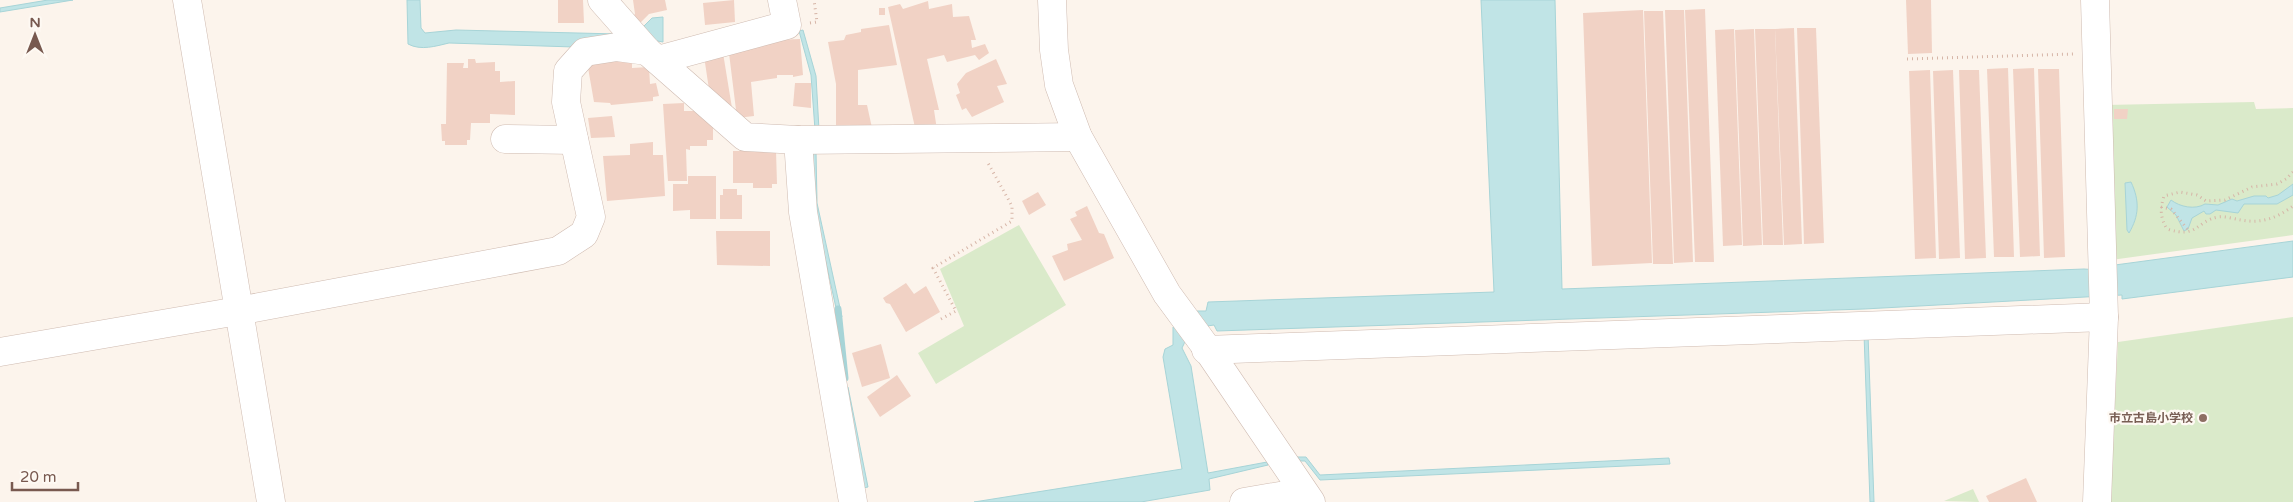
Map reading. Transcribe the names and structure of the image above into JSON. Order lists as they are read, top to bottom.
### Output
{
  "places": ["市立古島小学校"],
  "scale_bar": "20 m",
  "north": "top"
}
